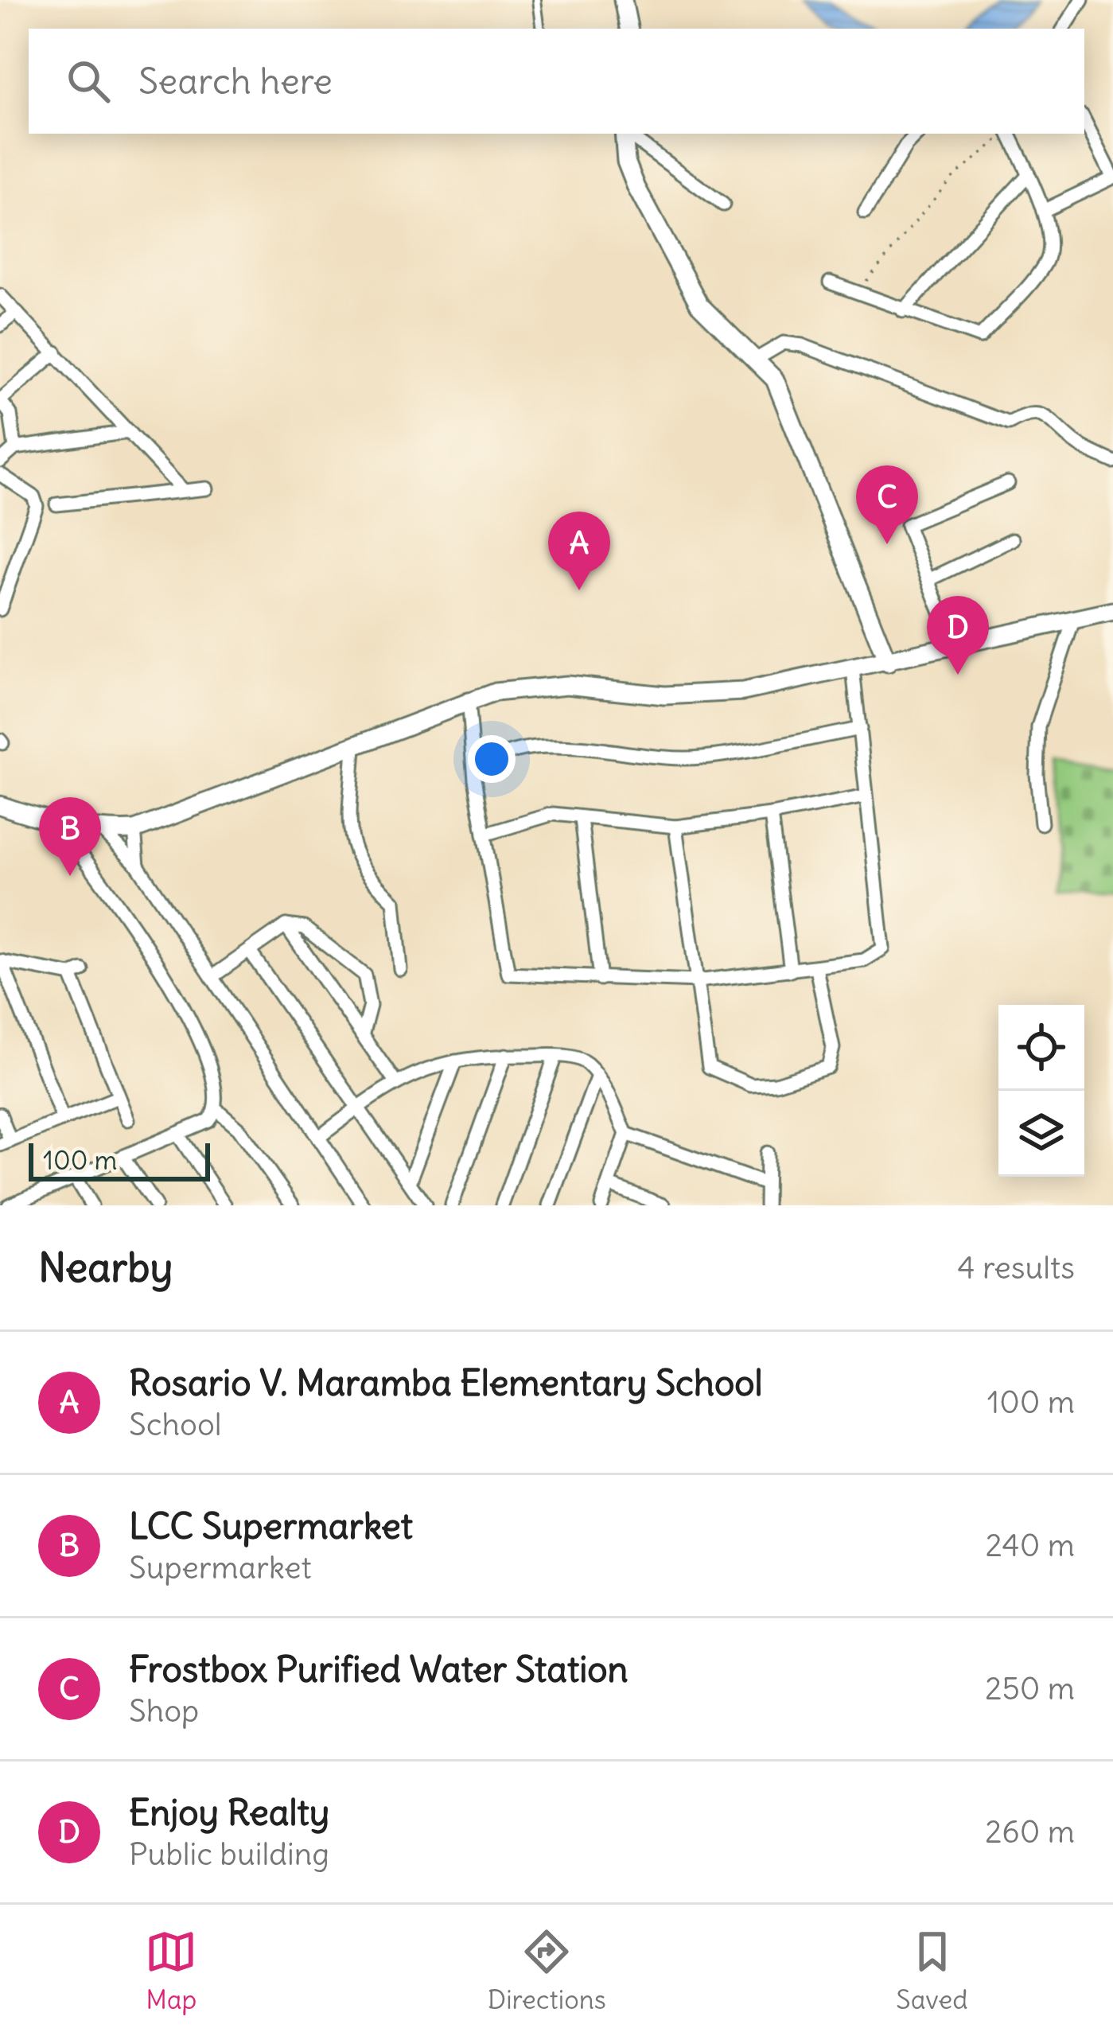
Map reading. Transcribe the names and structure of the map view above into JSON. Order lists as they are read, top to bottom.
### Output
{
  "scale_bar": "100 m",
  "page": {
    "search": "Search here",
    "pins": [
      "C",
      "A",
      "D",
      "B"
    ],
    "scale": "100 m",
    "heading": ["Nearby", "4 results"],
    "list": [
      {
        "mark": "A",
        "name": "Rosario V. Maramba Elementary School",
        "note": "School",
        "value": "100 m"
      },
      {
        "mark": "B",
        "name": "LCC Supermarket",
        "note": "Supermarket",
        "value": "240 m"
      },
      {
        "mark": "C",
        "name": "Frostbox Purified Water Station",
        "note": "Shop",
        "value": "250 m"
      },
      {
        "mark": "D",
        "name": "Enjoy Realty",
        "note": "Public building",
        "value": "260 m"
      }
    ],
    "nav": ["Map", "Directions", "Saved"]
  }
}
